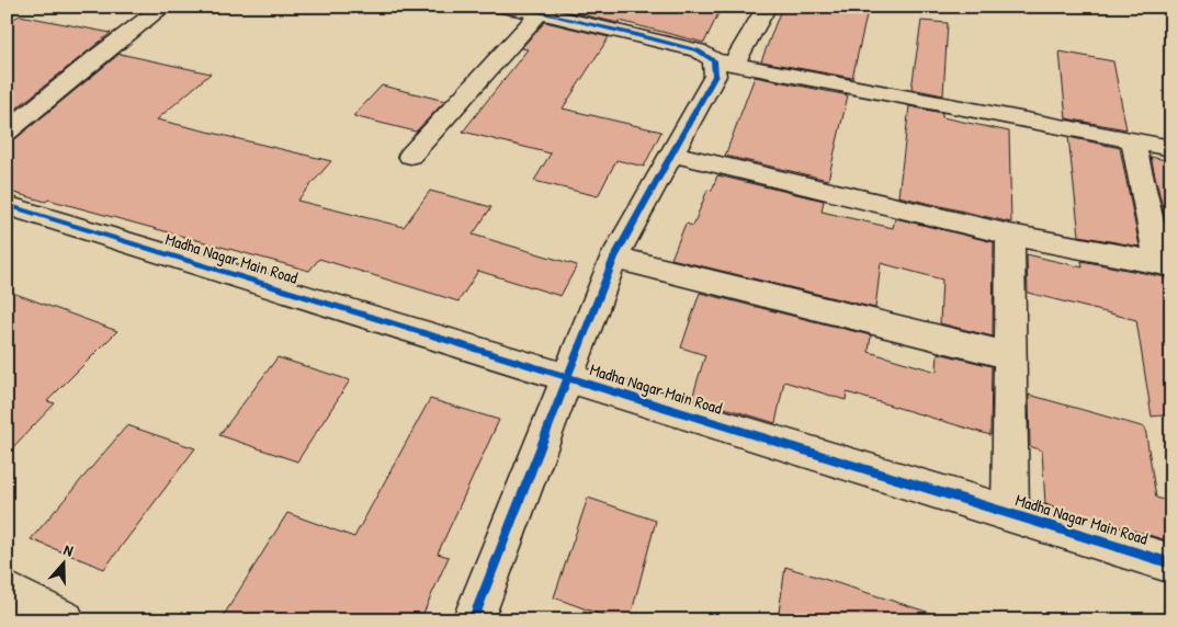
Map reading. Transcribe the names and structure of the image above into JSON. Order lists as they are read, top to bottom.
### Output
{
  "streets": {
    "street": ["Madha Nagar Main Road"]
  },
  "north": "top"
}
